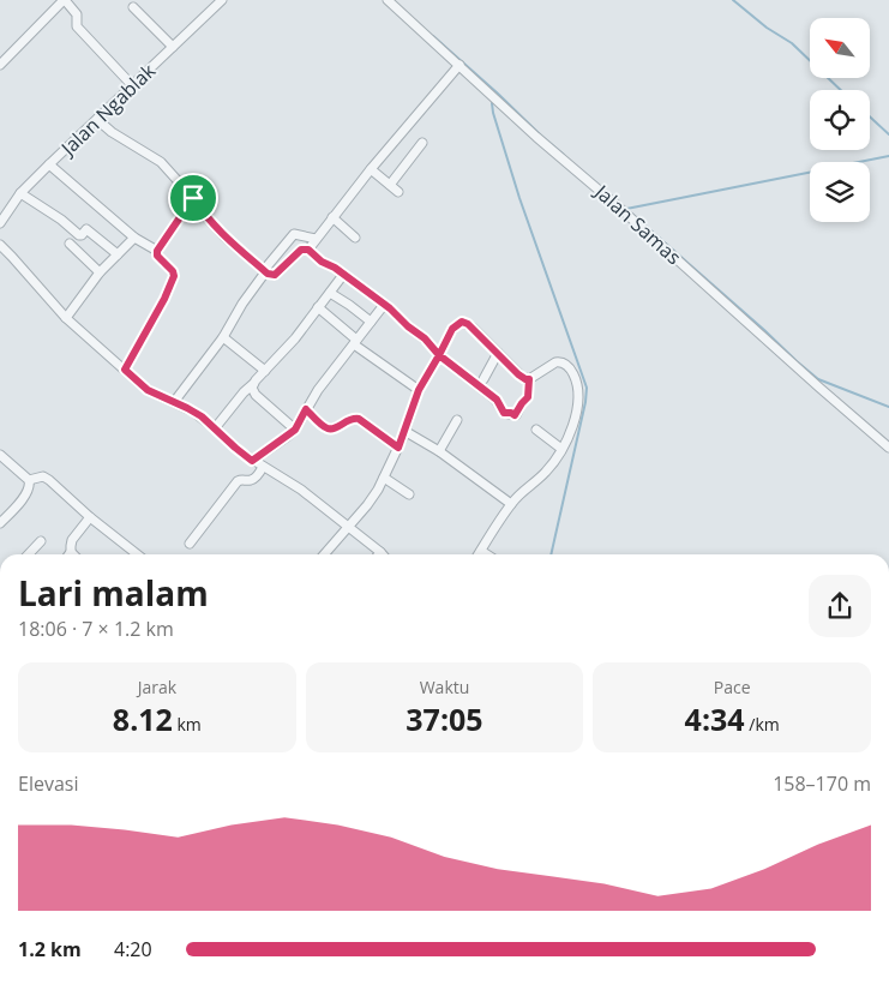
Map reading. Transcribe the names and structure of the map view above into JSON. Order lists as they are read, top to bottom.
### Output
{
  "streets": {
    "street": ["Jalan Ngablak", "Jalan Samas"]
  },
  "north": "top left",
  "page": {
    "heading": ["Lari malam", "18:06 · 7 × 1.2 km"],
    "stats": [
      ["Jarak", "8.12 km"],
      ["Waktu", "37:05"],
      ["Pace", "4:34 /km"]
    ],
    "chart": ["Elevasi", "158–170 m"],
    "list": [
      {
        "name": "1.2 km",
        "note": "4:20"
      }
    ]
  }
}
